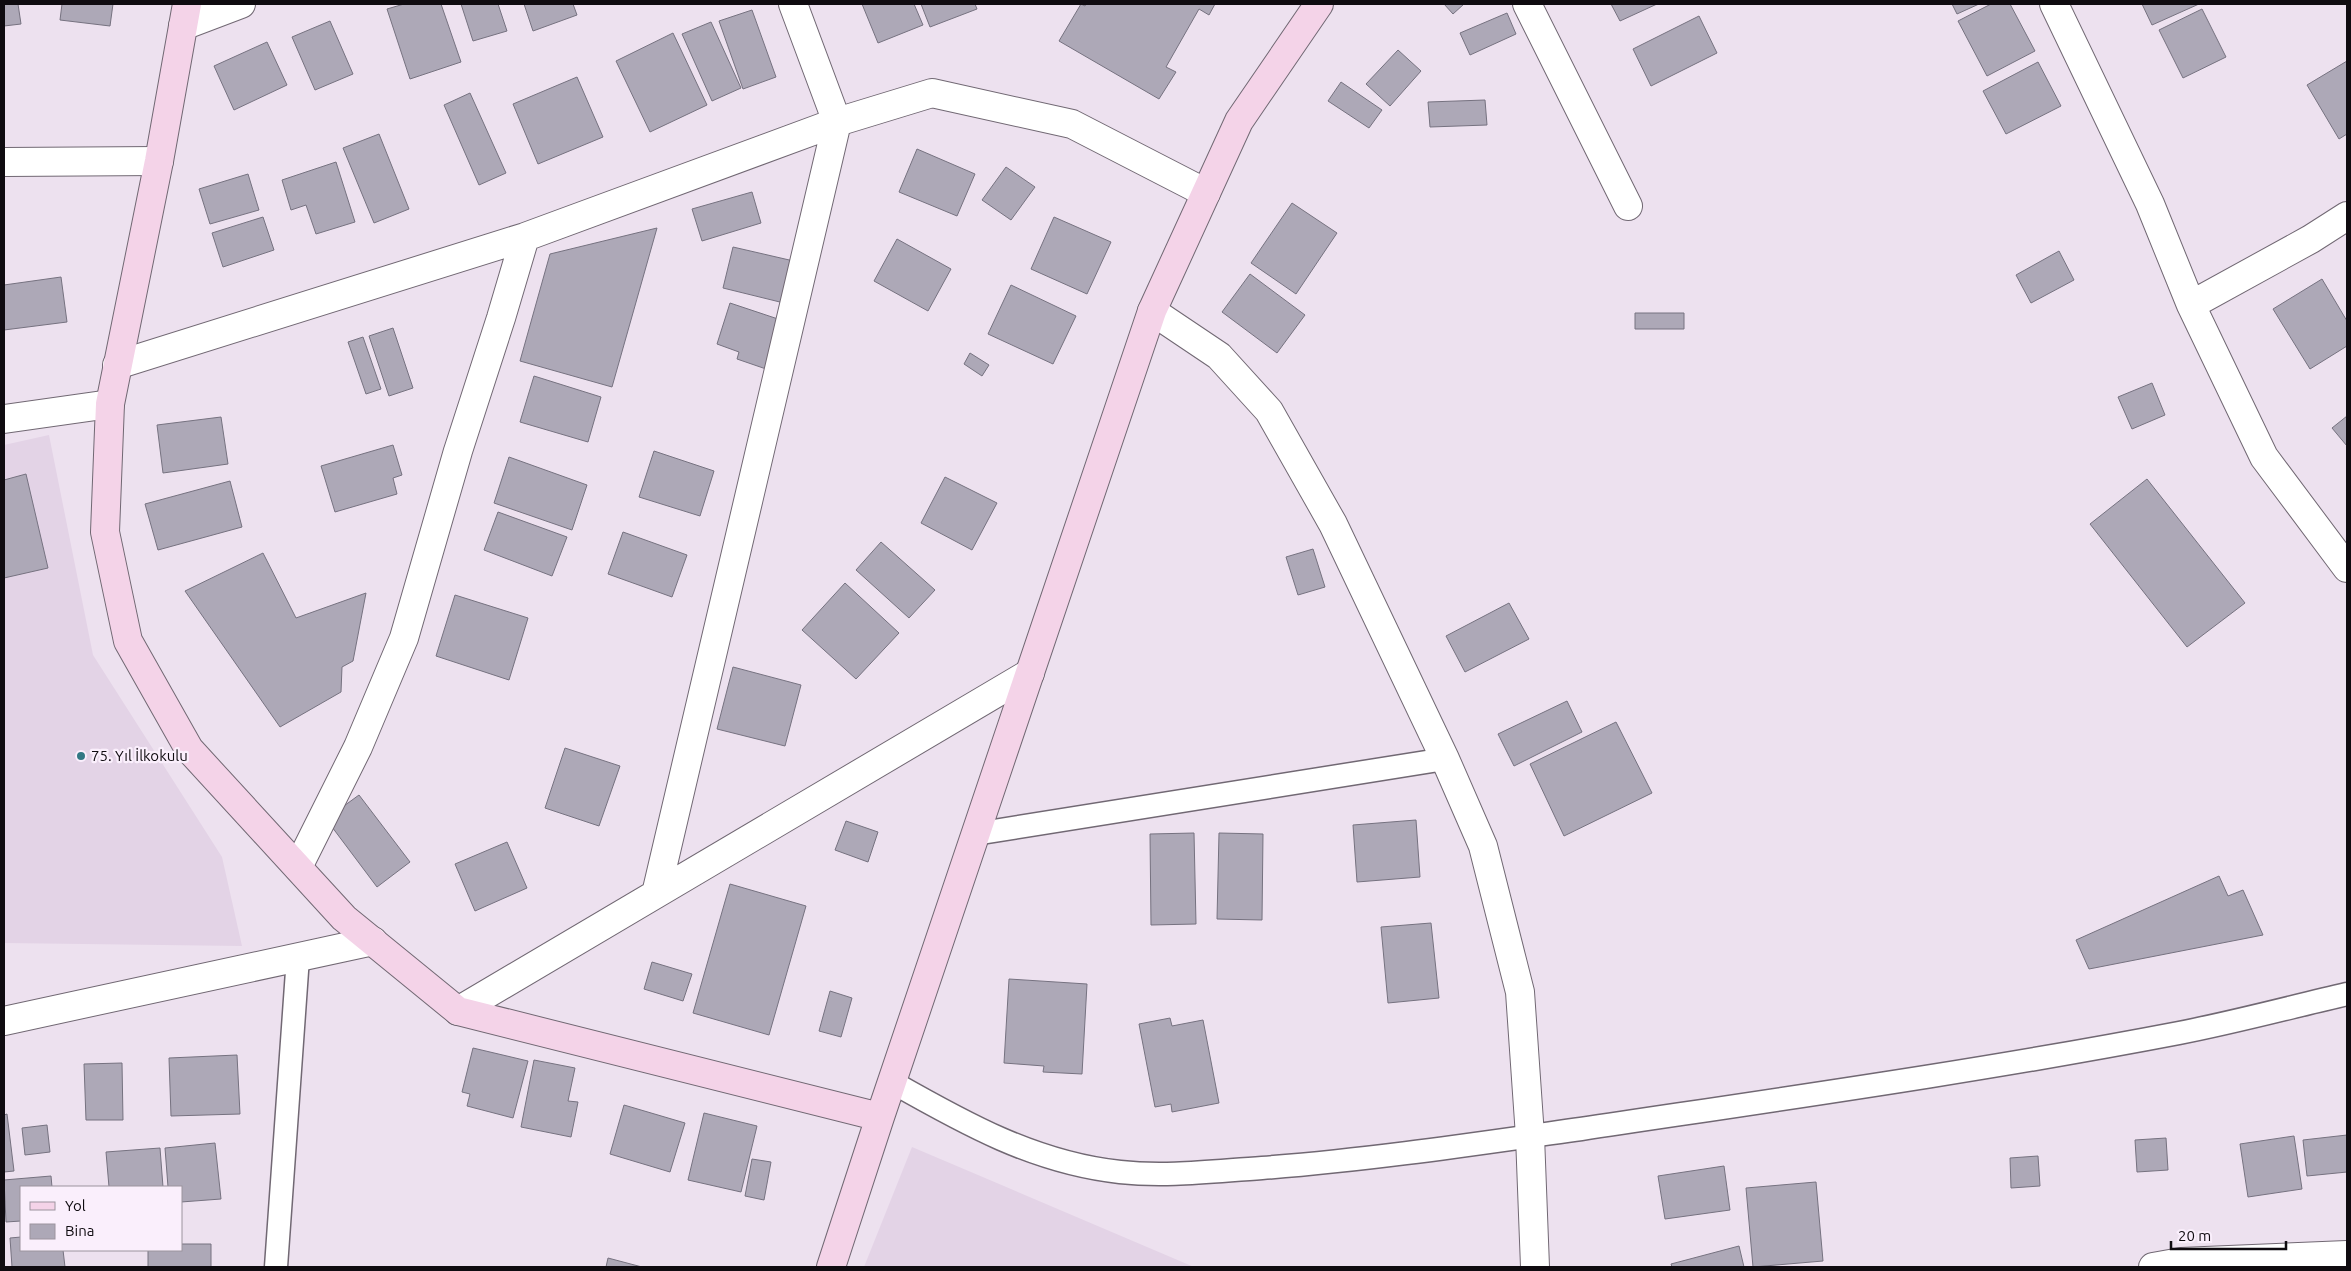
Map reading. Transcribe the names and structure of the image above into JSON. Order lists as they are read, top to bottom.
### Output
{
  "places": ["75. Yıl İlkokulu"],
  "legend": ["Yol", "Bina"],
  "scale_bar": "20 m"
}
